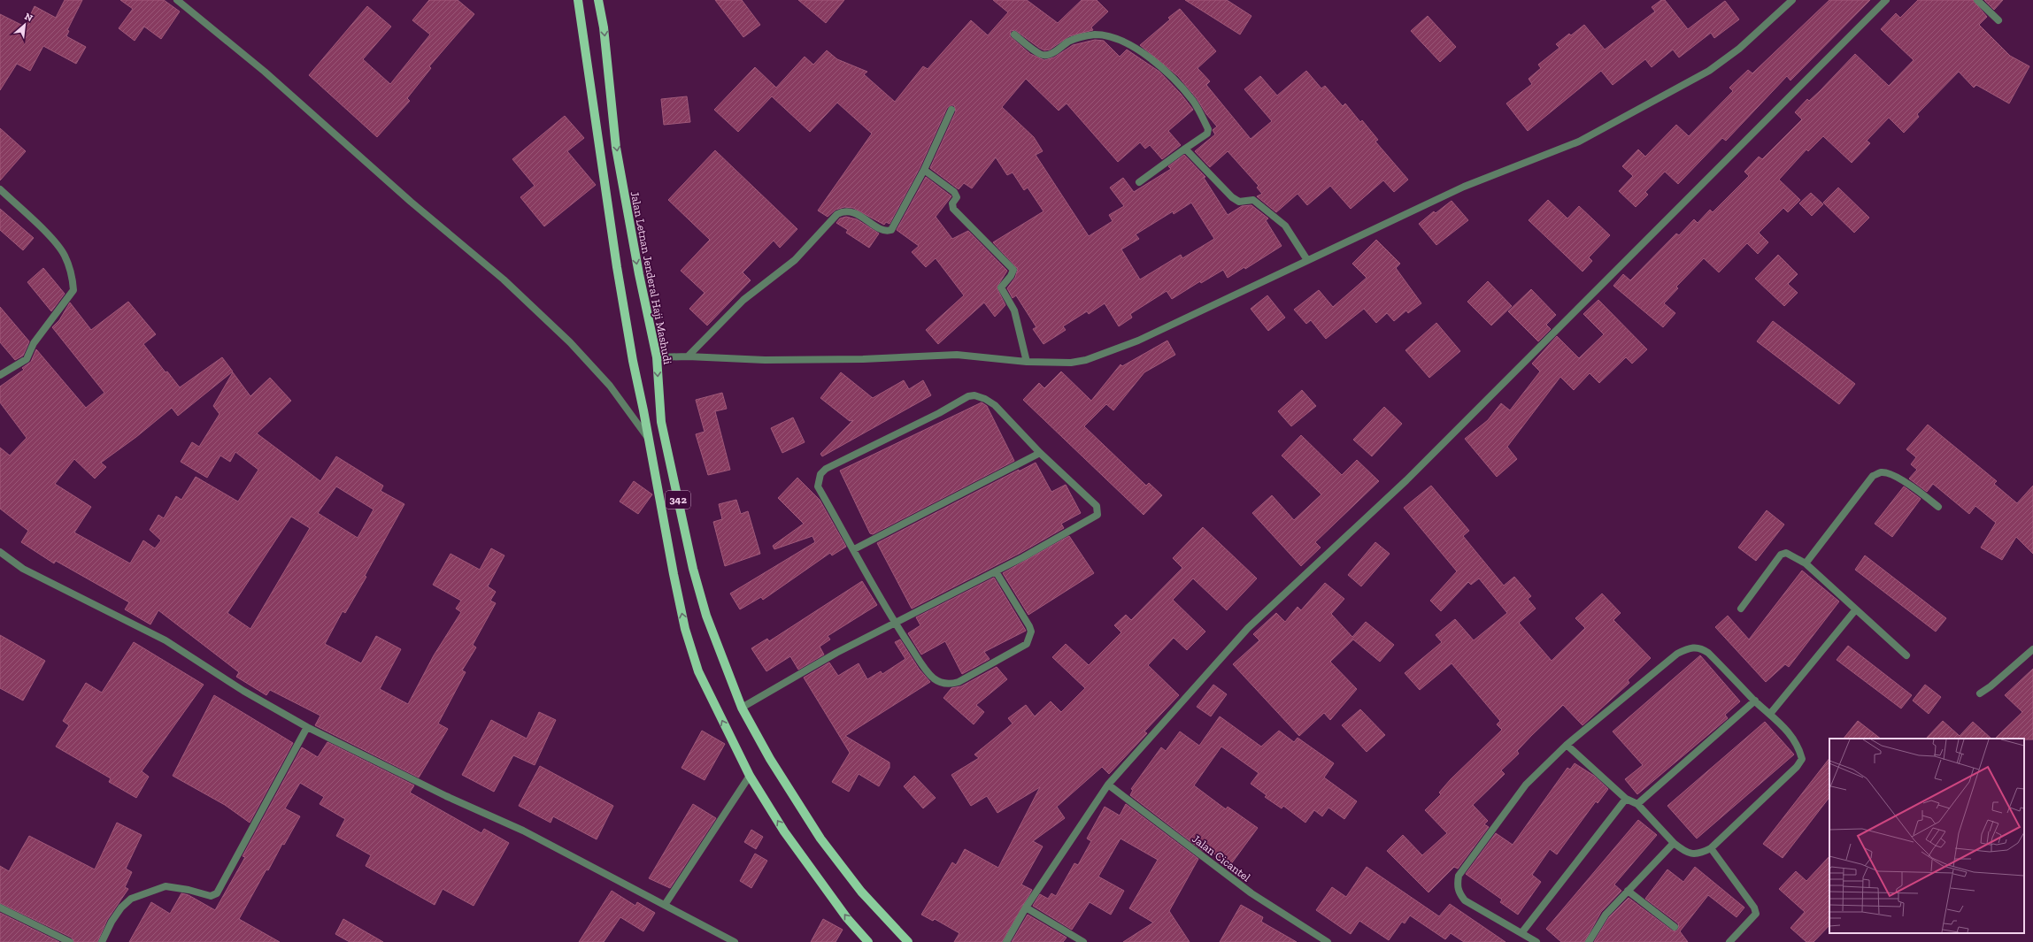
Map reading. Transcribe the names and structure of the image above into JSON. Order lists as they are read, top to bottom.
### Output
{
  "streets": {
    "main road": ["Jalan Letnan Jenderal Haji Mashudi", "342"],
    "street": ["Jalan Cicantel"]
  },
  "north": "top right"
}
